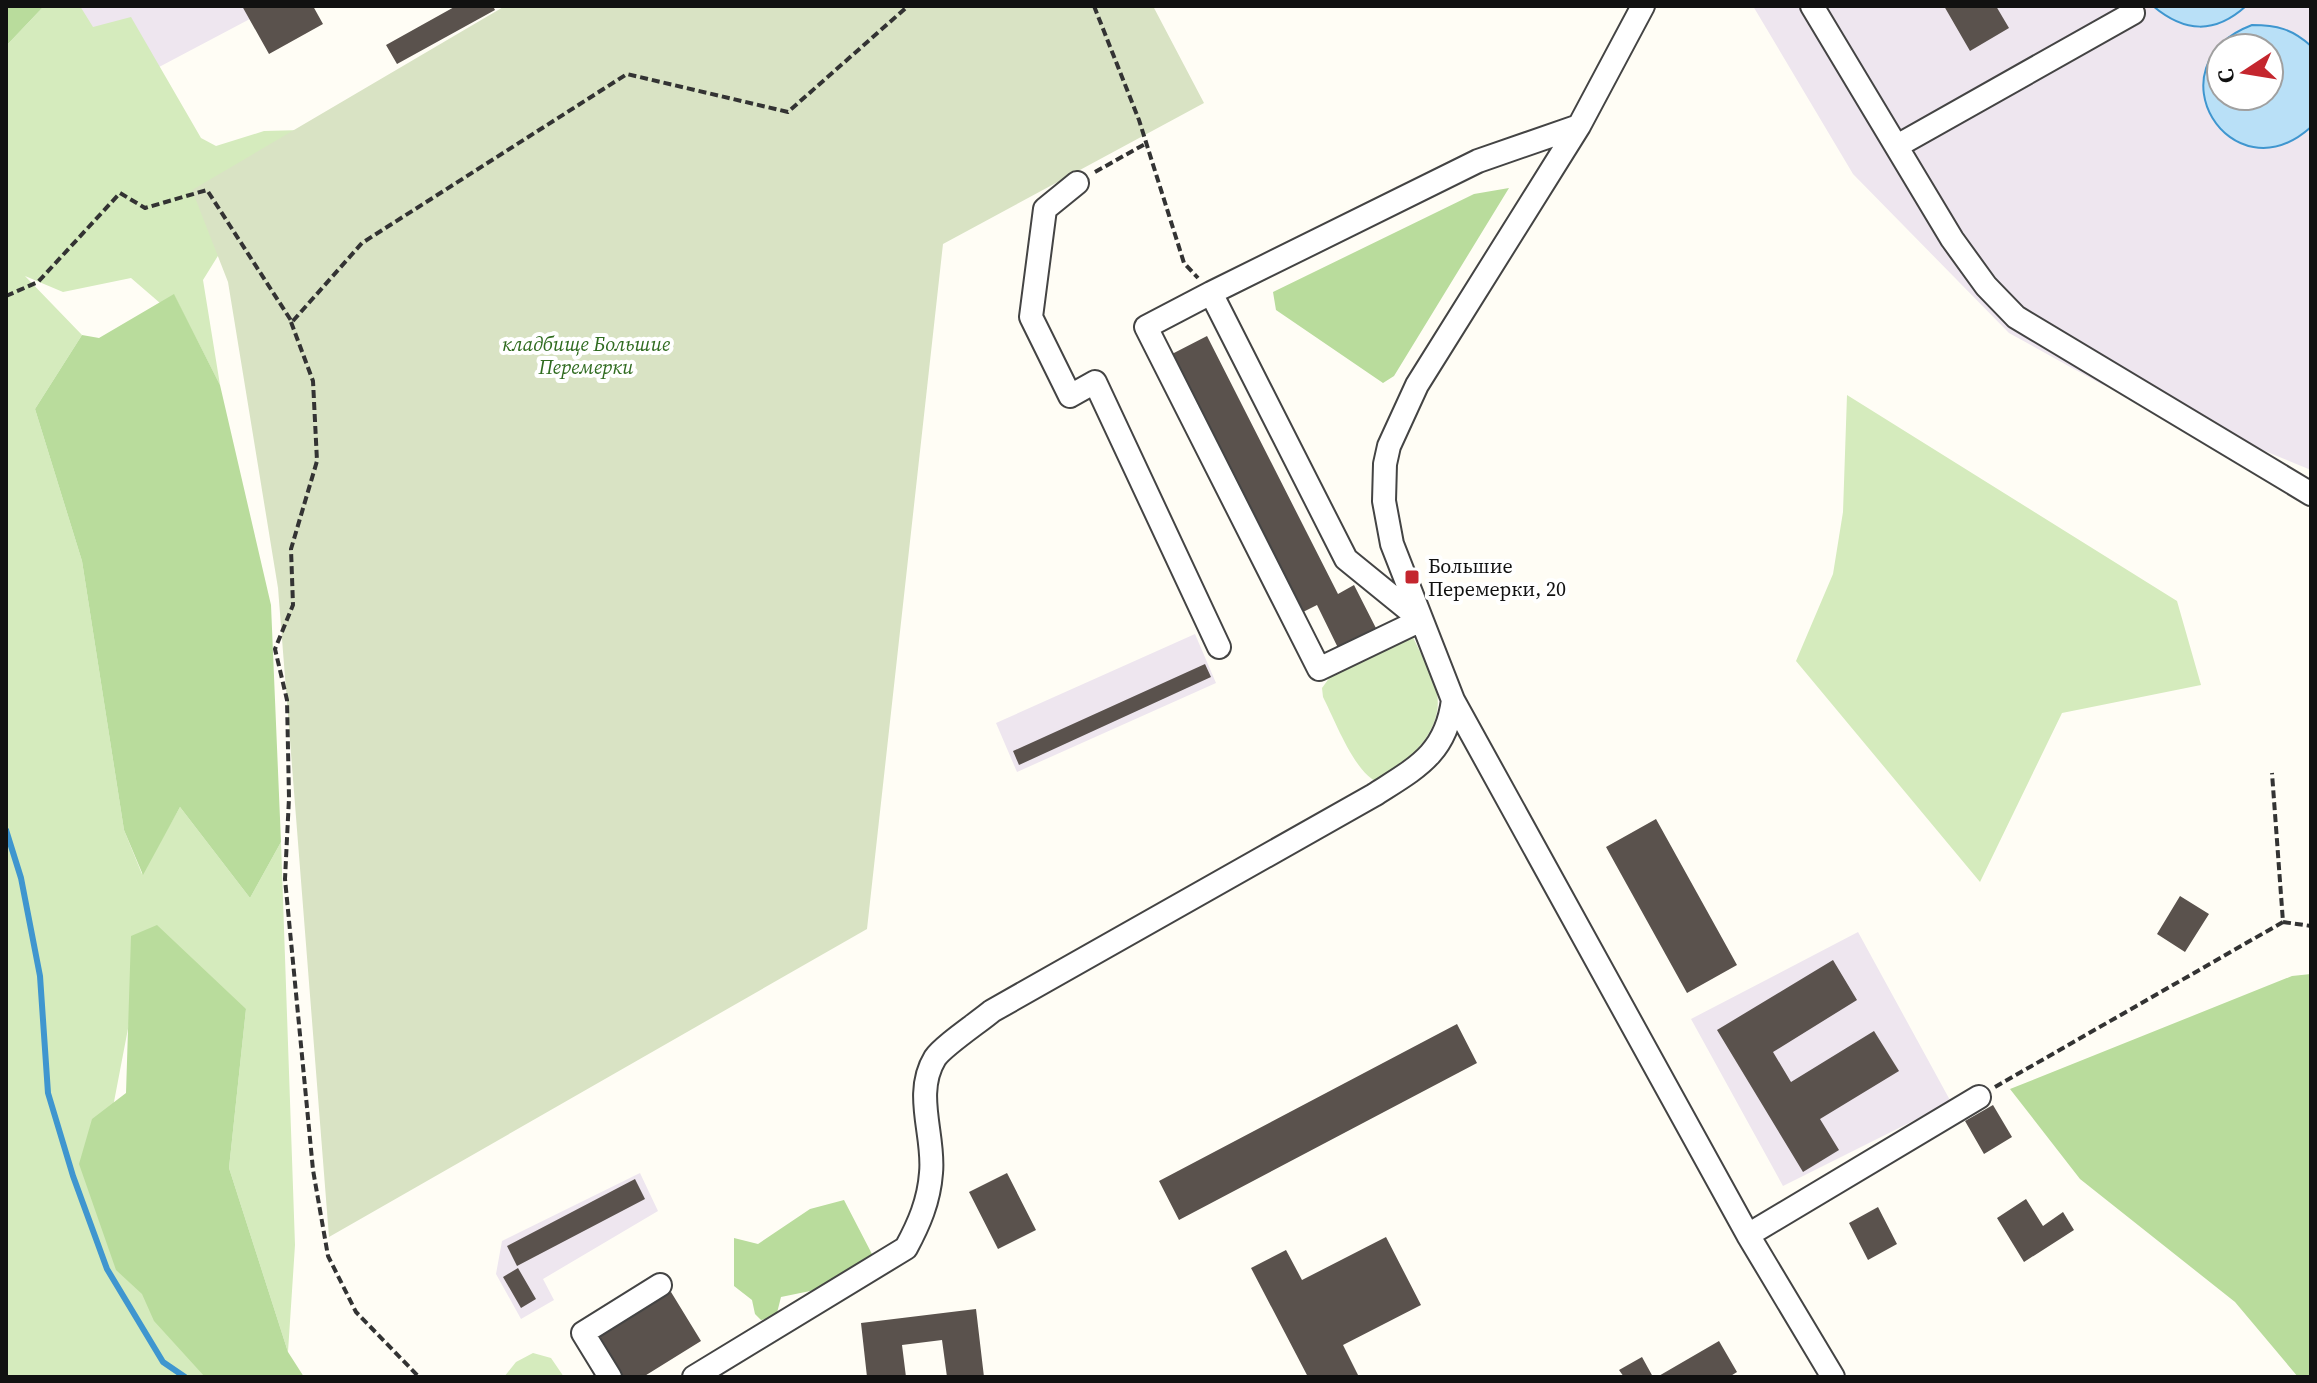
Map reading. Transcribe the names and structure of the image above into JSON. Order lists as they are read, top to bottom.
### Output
{
  "parks": ["кладбище Большие Перемерки"],
  "places": {
    "transit": ["Большие Перемерки, 20"]
  },
  "north": "left"
}
